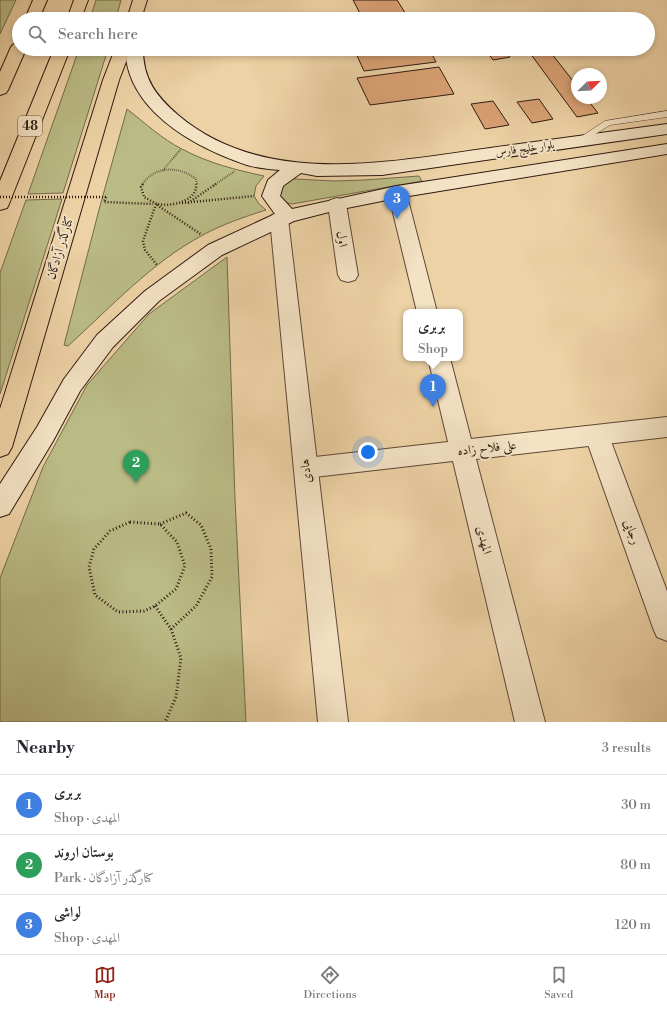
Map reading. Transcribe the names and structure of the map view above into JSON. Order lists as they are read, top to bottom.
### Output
{
  "streets": {
    "main road": [
      "48",
      "بلوار خلیج فارس",
      "اول",
      "کنارگذر آزادگان",
      "علی فلاح زاده",
      "هادی",
      "رجایی",
      "المهدی"
    ]
  },
  "crossings": [
    ["بلوار خلیج فارس", "اول"],
    ["بلوار خلیج فارس", "هادی"],
    ["علی فلاح زاده", "هادی"],
    ["علی فلاح زاده", "رجایی"],
    ["علی فلاح زاده", "المهدی"]
  ],
  "north": "top right",
  "page": {
    "search": "Search here",
    "pins": ["3", "1", "2"],
    "popup": ["بربری", "Shop"],
    "heading": ["Nearby", "3 results"],
    "list": [
      {
        "mark": "1",
        "name": "بربری",
        "note": "Shop · المهدی",
        "value": "30 m"
      },
      {
        "mark": "2",
        "name": "بوستان اروند",
        "note": "Park · کنارگذر آزادگان",
        "value": "80 m"
      },
      {
        "mark": "3",
        "name": "لواشی",
        "note": "Shop · المهدی",
        "value": "120 m"
      }
    ],
    "nav": ["Map", "Directions", "Saved"]
  }
}
